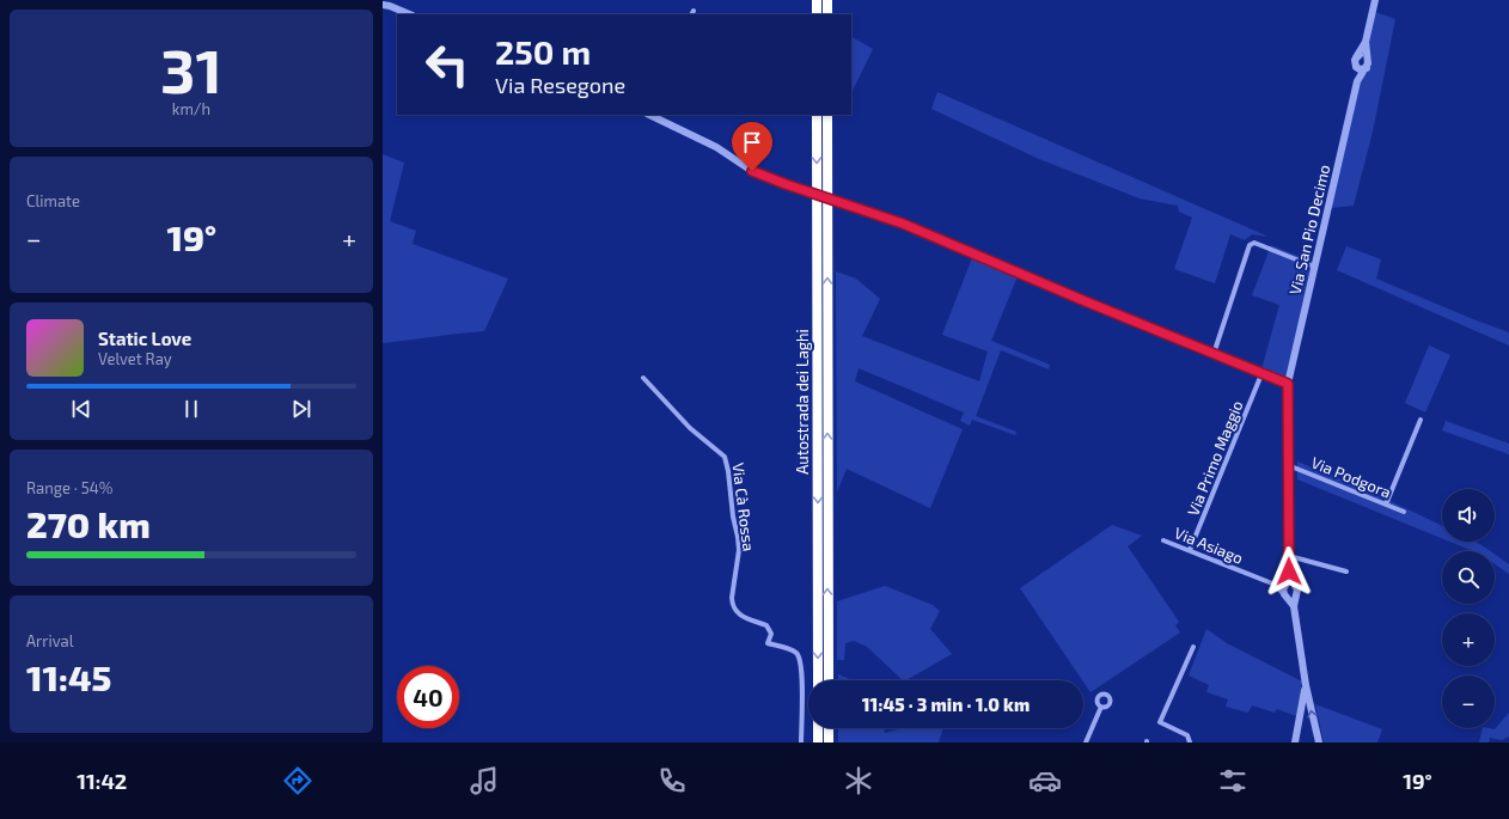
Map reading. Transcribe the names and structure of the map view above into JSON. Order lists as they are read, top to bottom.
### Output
{
  "streets": {
    "highway": ["Autostrada dei Laghi"],
    "street": [
      "Via San Pio Decimo",
      "Via Primo Maggio",
      "Via Podgora",
      "Via Cà Rossa",
      "Via Asiago"
    ]
  },
  "crossings": [
    ["Via San Pio Decimo", "Via Podgora"],
    ["Via San Pio Decimo", "Via Asiago"],
    ["Via Primo Maggio", "Via Asiago"]
  ],
  "page": {
    "tile": [
      ["31", "km/h"],
      "Climate",
      ["Range · 54%", "270 km"],
      ["Arrival", "11:45"]
    ],
    "turn": ["250 m", "Via Resegone"],
    "heat": ["−", "19°", "+"],
    "song": ["Static Love", "Velvet Ray"],
    "map_buttons": ["+", "−"],
    "limit": "40",
    "trip": "11:45 · 3 min · 1.0 km",
    "tabs": ["11:42", "19°"]
  }
}
